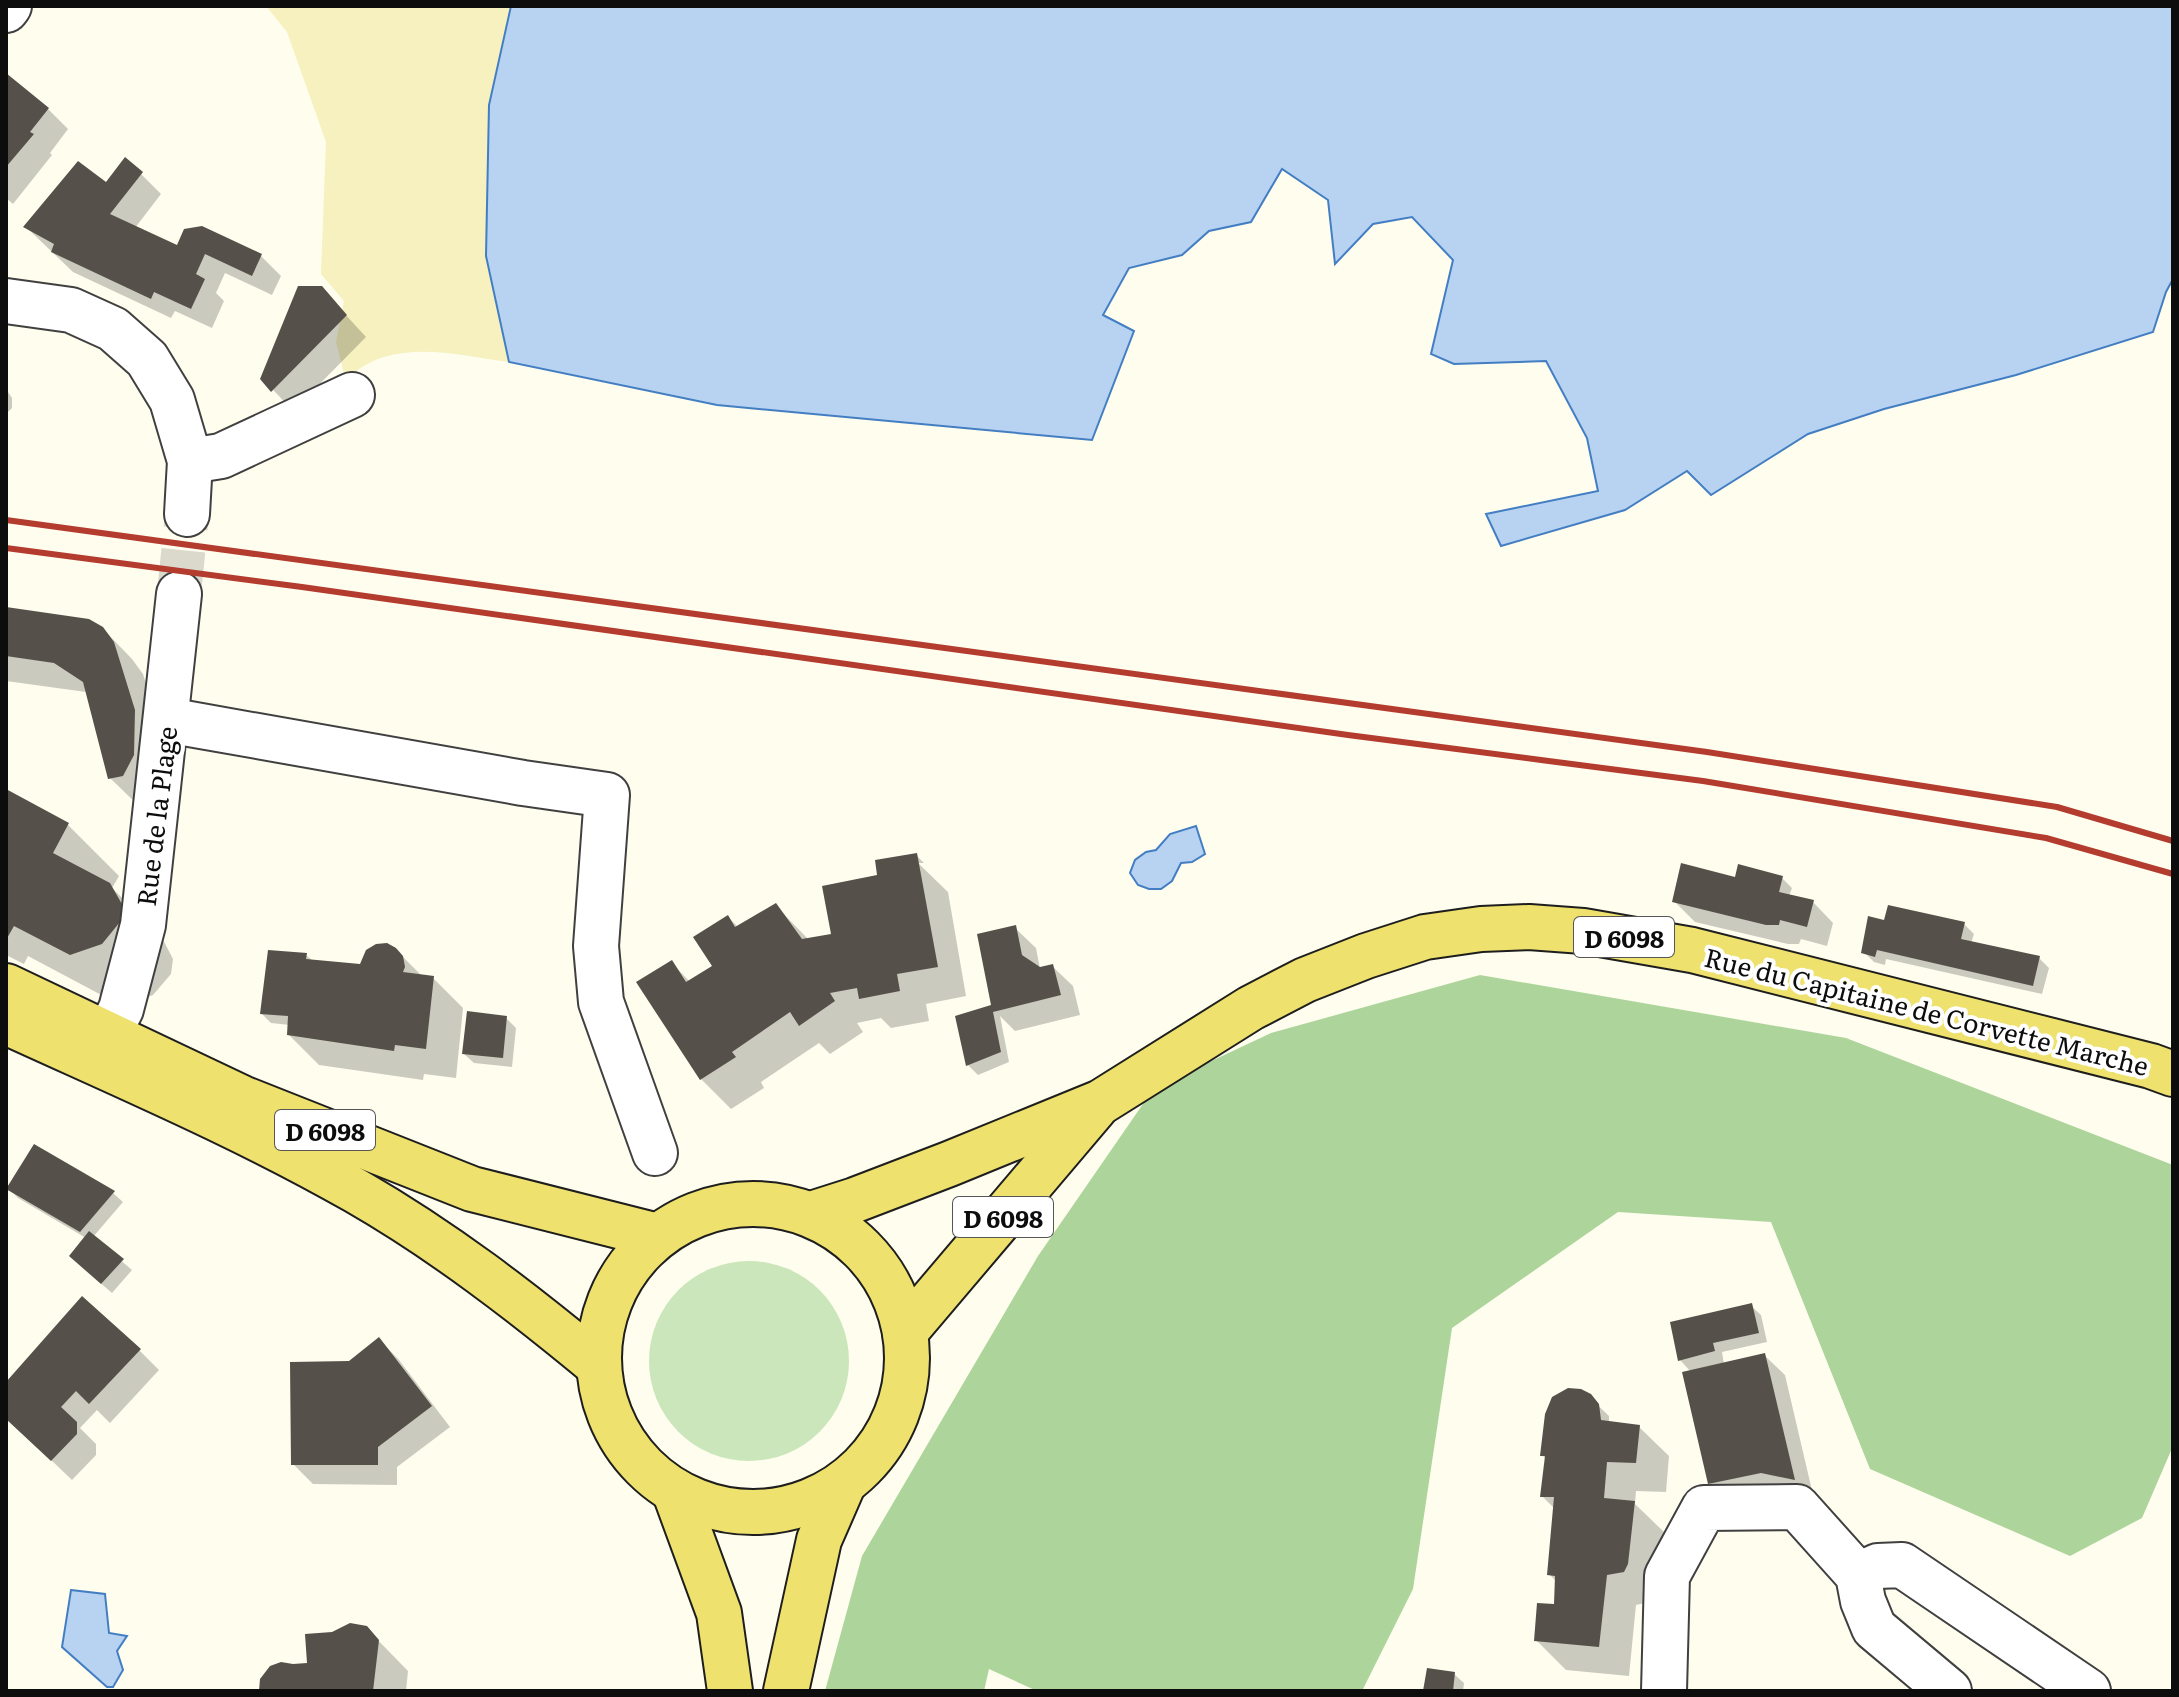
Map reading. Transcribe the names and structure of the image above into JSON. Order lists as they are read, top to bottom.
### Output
{
  "streets": {
    "main road": ["D 6098", "Rue du Capitaine de Corvette Marche"],
    "street": ["Rue de la Plage"]
  },
  "crossings": [
    ["Rue de la Plage", "D 6098"]
  ]
}
